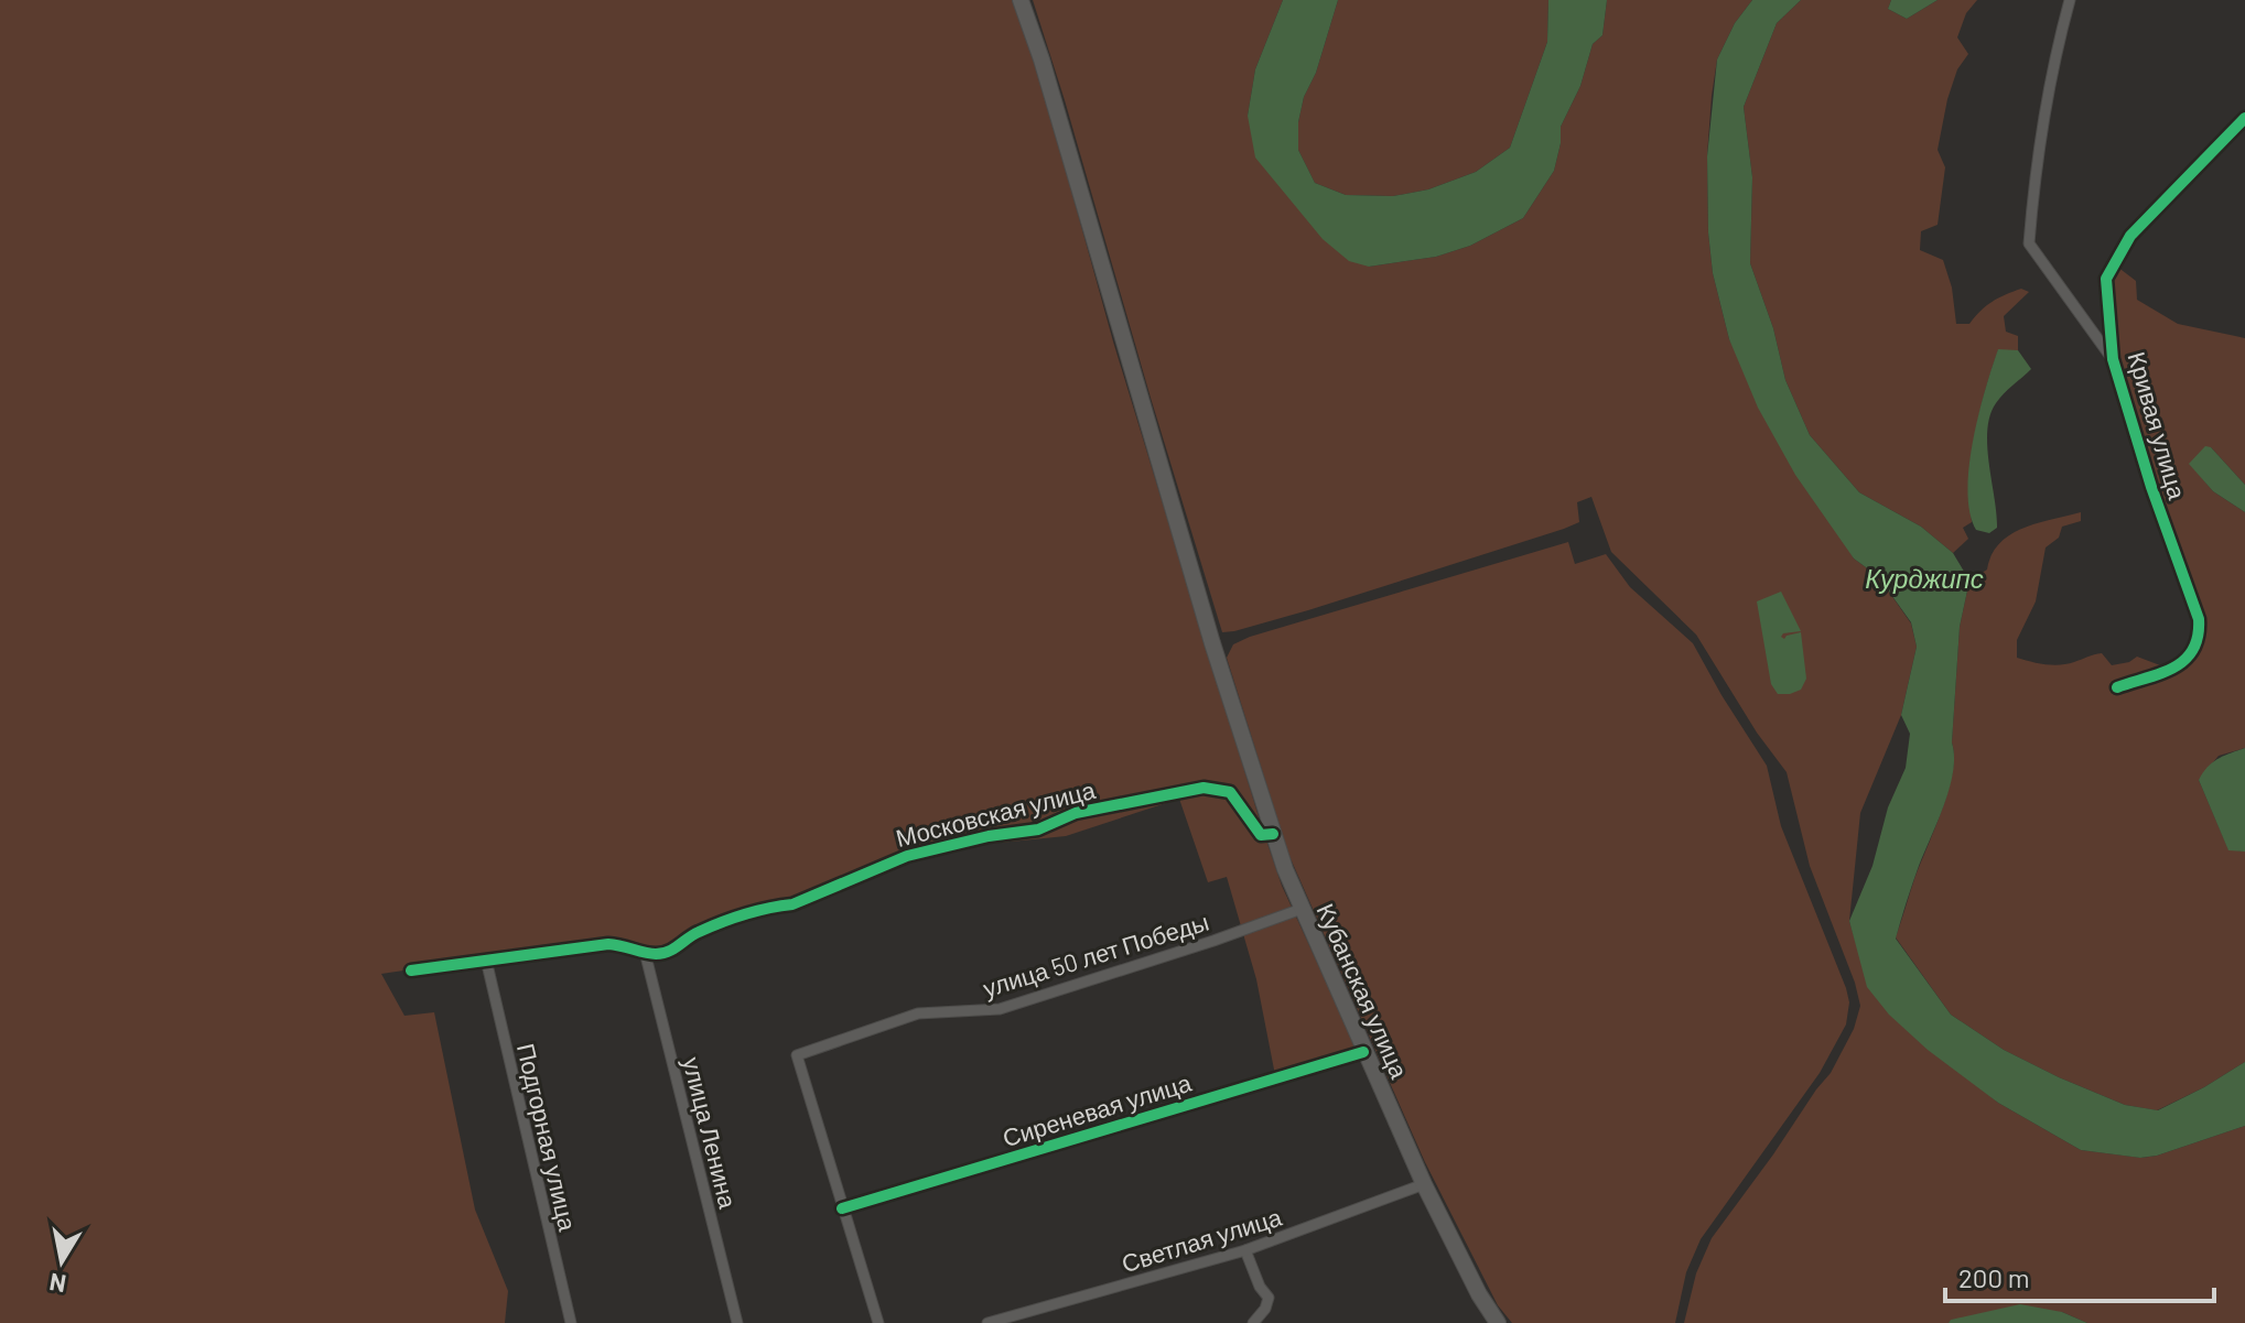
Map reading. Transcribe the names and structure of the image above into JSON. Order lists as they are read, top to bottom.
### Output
{
  "streets": {
    "main road": ["Кубанская улица"],
    "street": [
      "Кривая улица",
      "Московская улица",
      "улица 50 лет Победы",
      "Сиреневая улица",
      "улица Ленина",
      "Подгорная улица",
      "Светлая улица"
    ]
  },
  "crossings": [
    ["Московская улица", "Кубанская улица"],
    ["Московская улица", "улица Ленина"],
    ["улица 50 лет Победы", "Кубанская улица"],
    ["улица 50 лет Победы", "Сиреневая улица"],
    ["Кубанская улица", "Сиреневая улица"],
    ["Кубанская улица", "Светлая улица"]
  ],
  "water": ["Курджипс"],
  "scale_bar": "200 m",
  "north": "bottom"
}
